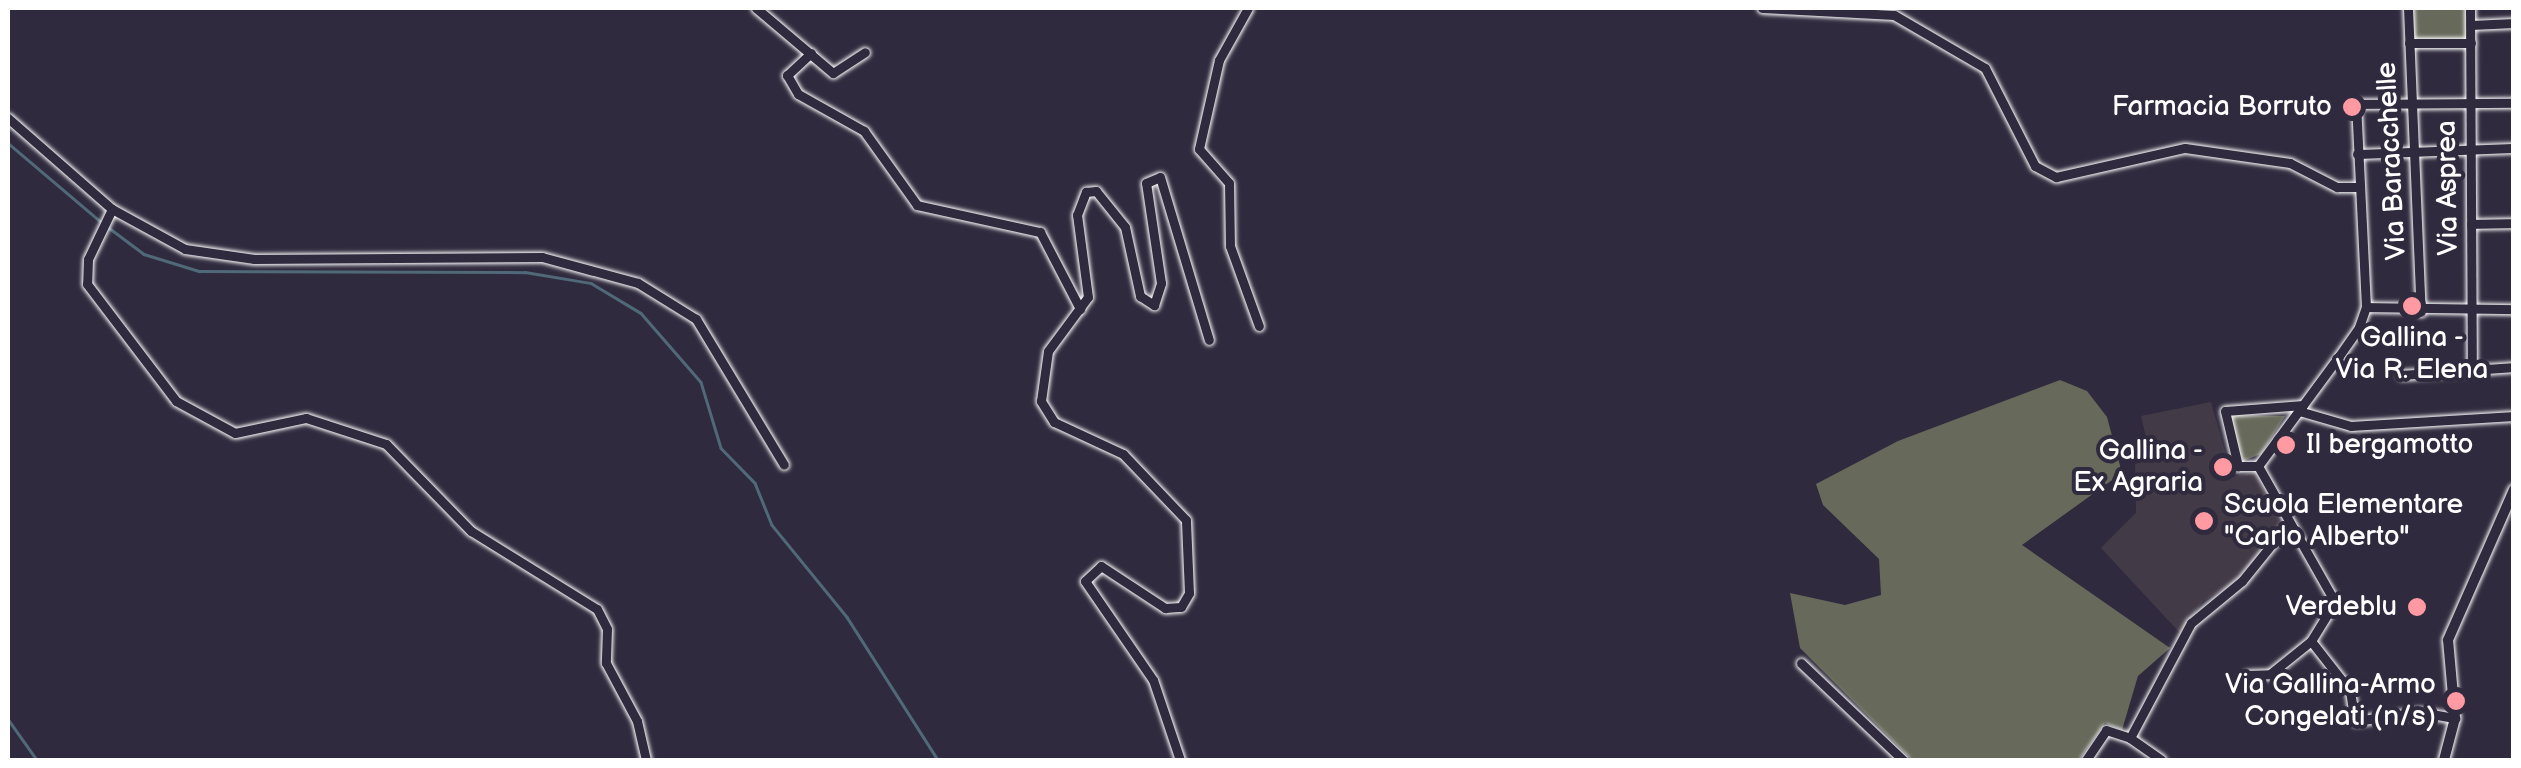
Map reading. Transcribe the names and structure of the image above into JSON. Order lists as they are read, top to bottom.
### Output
{
  "streets": {
    "street": ["Via Baracchelle", "Via Asprea"]
  },
  "places": [
    "Farmacia Borruto",
    "Gallina - Via R. Elena",
    "Il bergamotto",
    "Gallina - Ex Agraria",
    "Scuola Elementare \"Carlo Alberto\"",
    "Verdeblu",
    "Via Gallina-Armo Congelati (n/s)"
  ]
}
